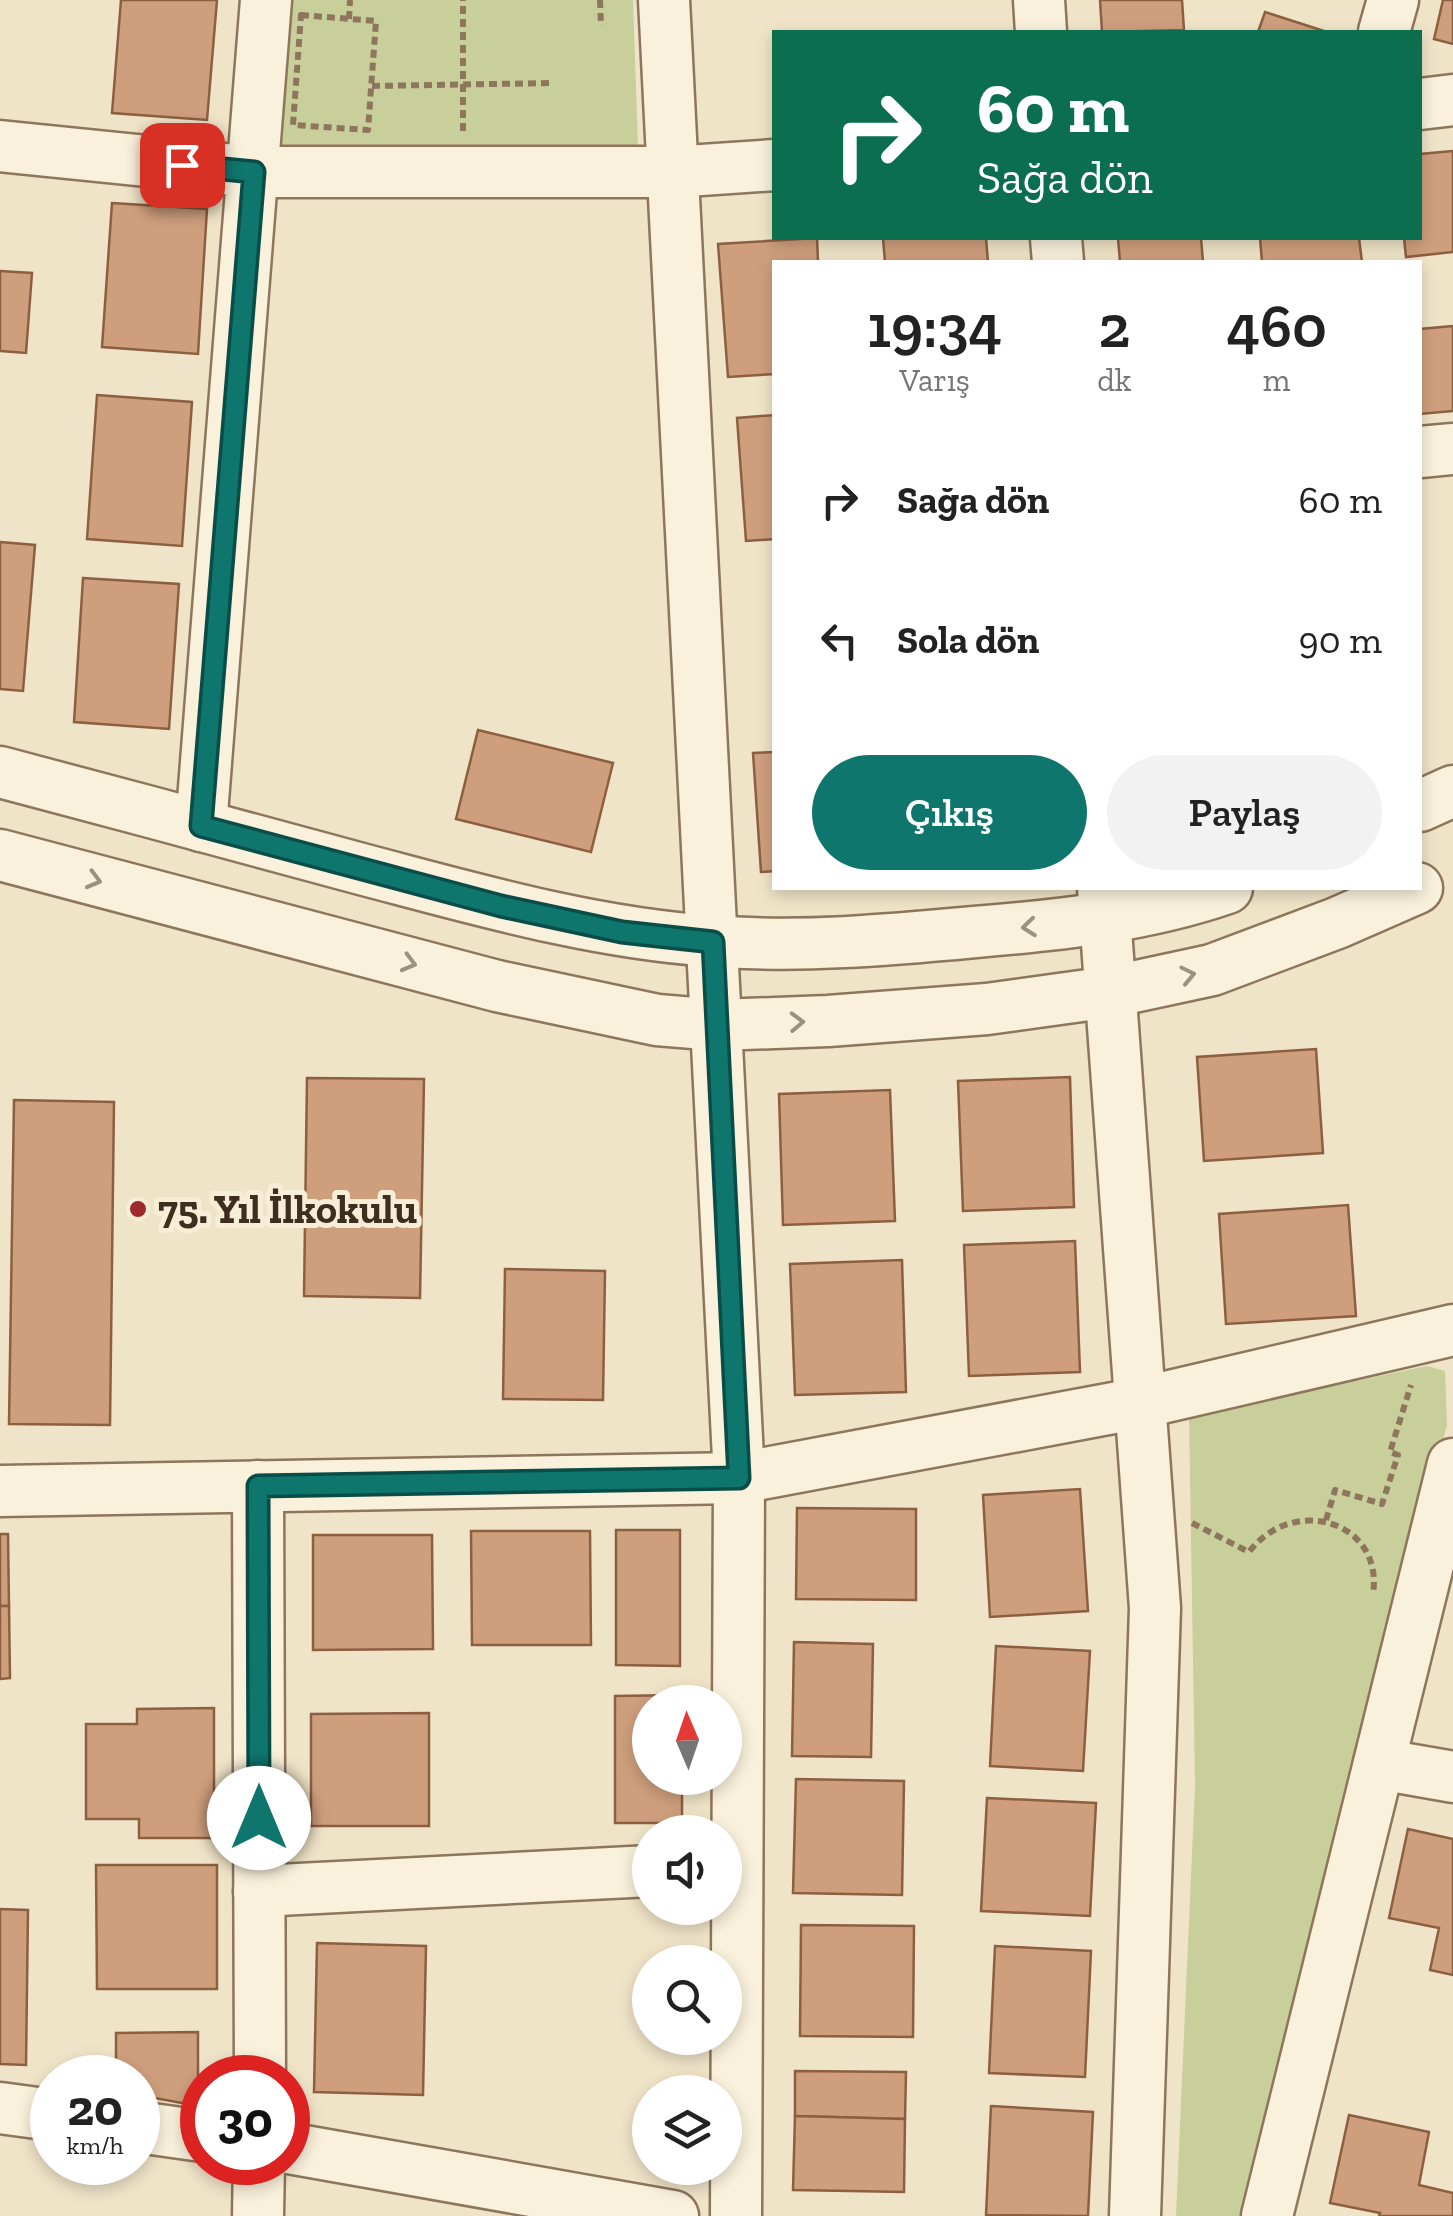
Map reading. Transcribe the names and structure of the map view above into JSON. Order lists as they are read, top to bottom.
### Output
{
  "places": ["75. Yıl İlkokulu"],
  "north": "top",
  "page": {
    "turn": ["60 m", "Sağa dön"],
    "eta": [
      "19:34",
      "Varış",
      "2",
      "dk",
      "460",
      "m"
    ],
    "list": [
      {
        "name": "Sağa dön",
        "value": "60 m"
      },
      {
        "name": "Sola dön",
        "value": "90 m"
      }
    ],
    "buttons": ["Çıkış", "Paylaş"],
    "speed": "20 km/h",
    "limit": "30"
  }
}
